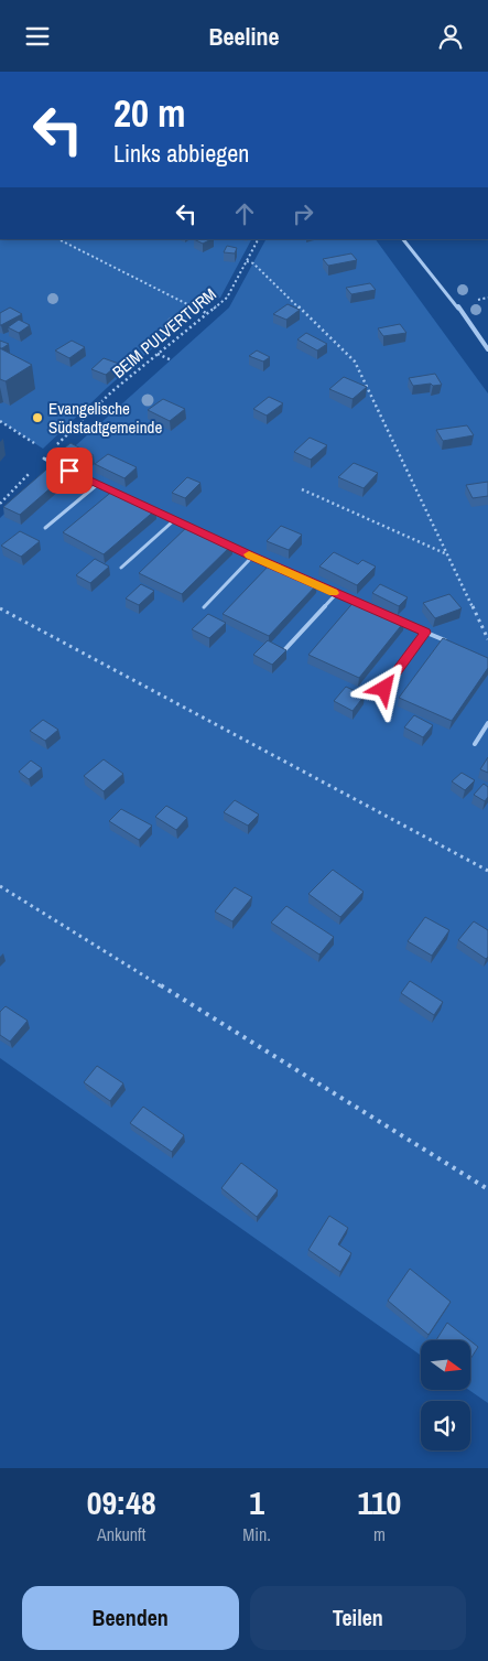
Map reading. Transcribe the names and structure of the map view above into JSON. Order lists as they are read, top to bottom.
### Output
{
  "streets": {
    "path": ["BEIM PULVERTURM"]
  },
  "places": ["Evangelische Südstadtgemeinde"],
  "north": "right",
  "page": {
    "header": "Beeline",
    "turn": ["20 m", "Links abbiegen"],
    "eta": [
      "09:48",
      "Ankunft",
      "1",
      "Min.",
      "110",
      "m"
    ],
    "buttons": ["Beenden", "Teilen"]
  }
}
